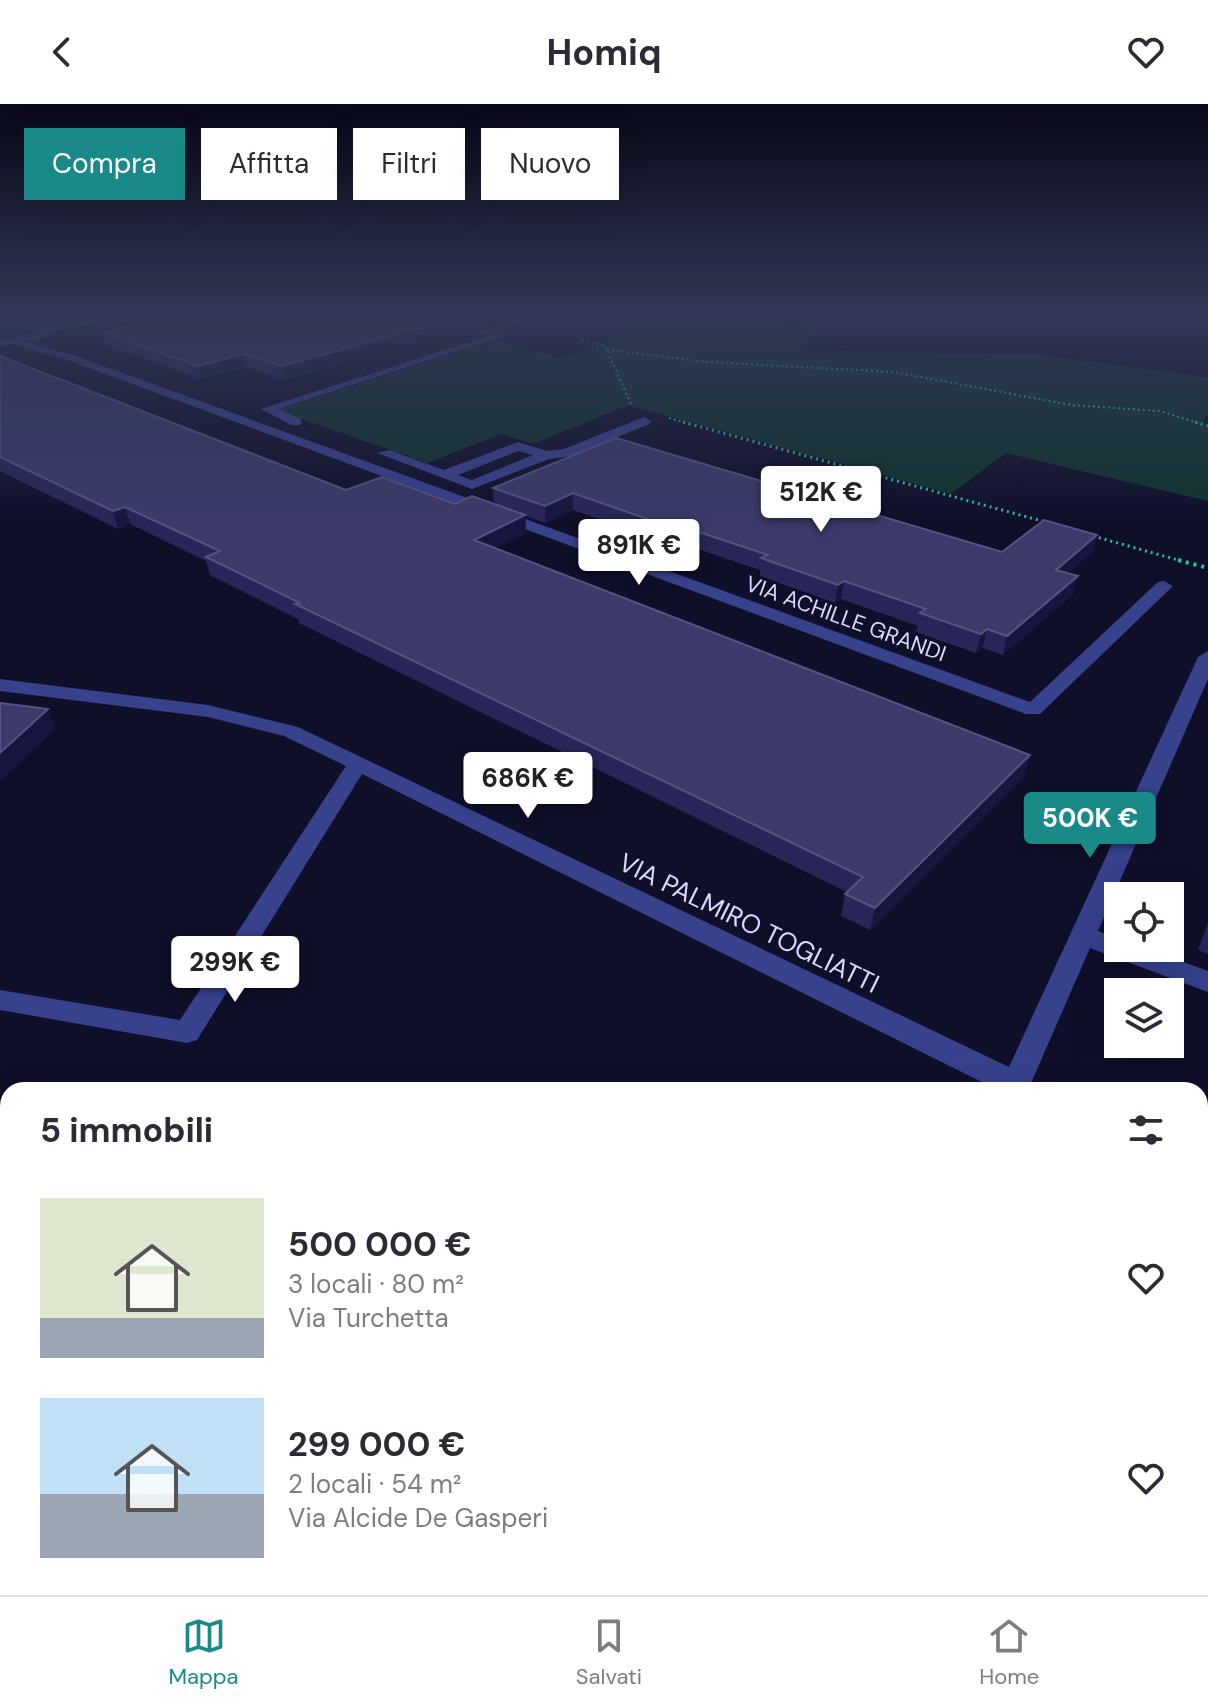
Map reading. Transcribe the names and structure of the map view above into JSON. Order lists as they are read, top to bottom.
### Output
{
  "streets": {
    "street": ["VIA ACHILLE GRANDI", "VIA PALMIRO TOGLIATTI"]
  },
  "page": {
    "header": "Homiq",
    "chip": [
      "Compra",
      "Affitta",
      "Filtri",
      "Nuovo"
    ],
    "price": [
      "512K €",
      "891K €",
      "686K €",
      "500K €",
      "299K €"
    ],
    "heading": "5 immobili",
    "list": [
      {
        "name": "500 000 €",
        "note": "3 locali · 80 m² · Via Turchetta"
      },
      {
        "name": "299 000 €",
        "note": "2 locali · 54 m² · Via Alcide De Gasperi"
      }
    ],
    "tabs": ["Mappa", "Salvati", "Home"]
  }
}
